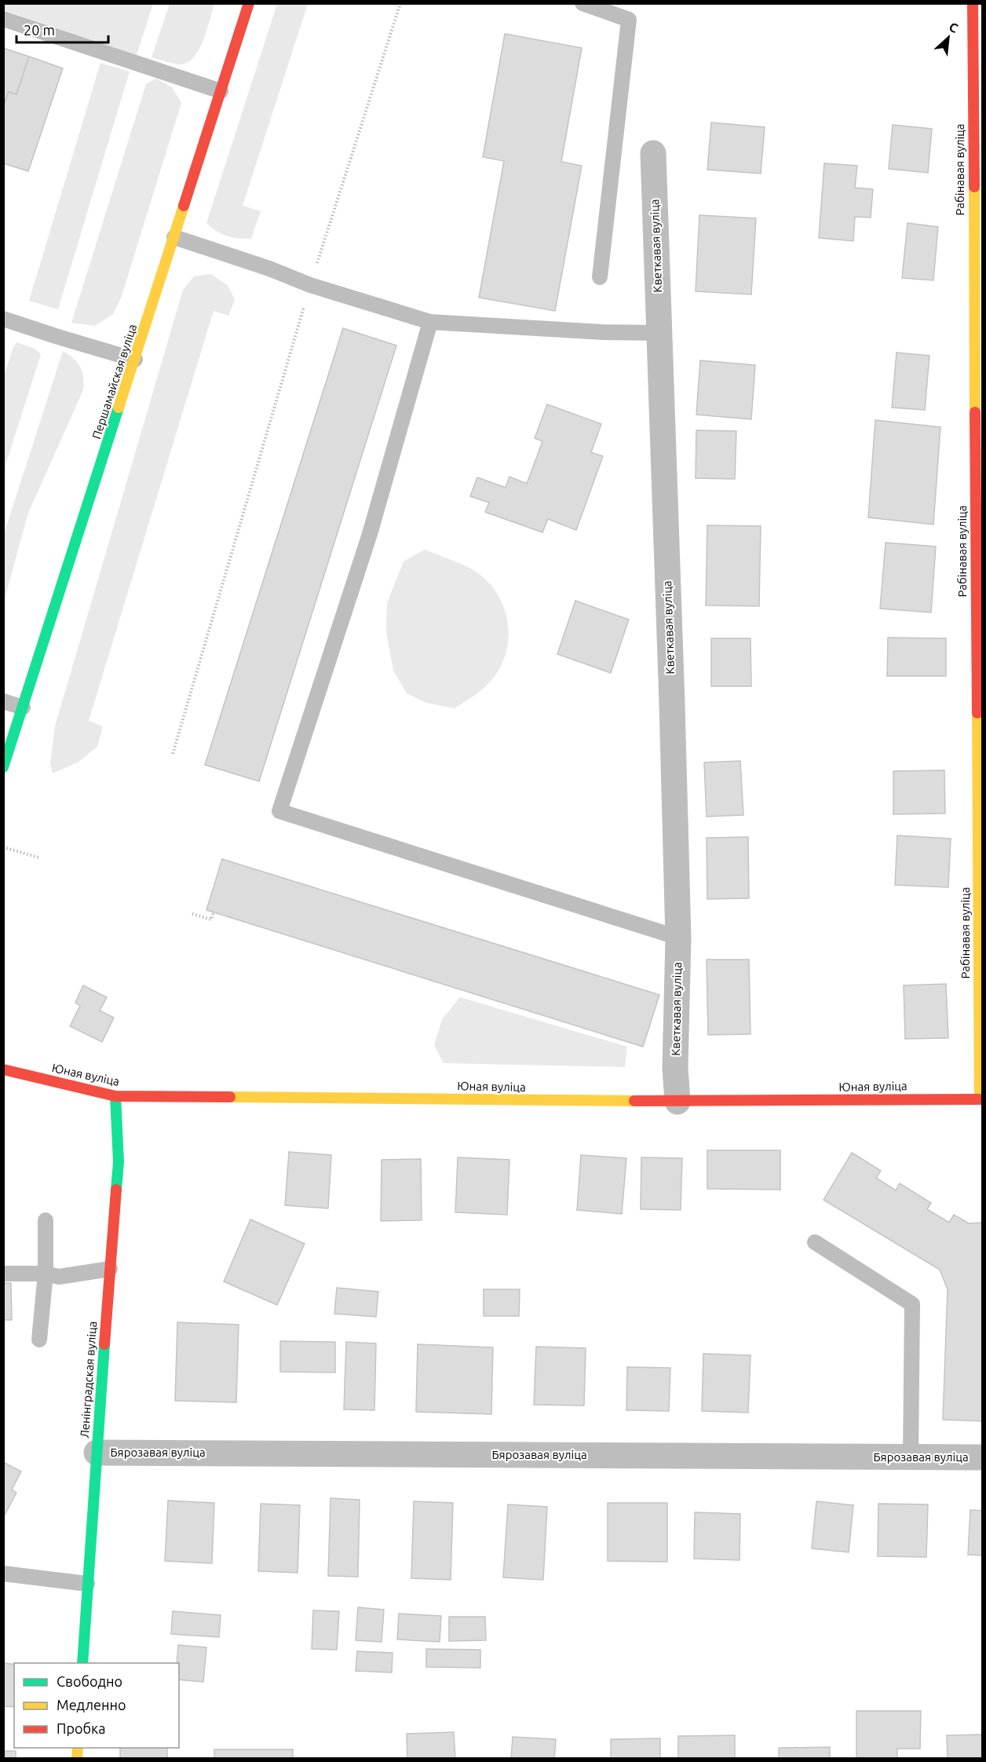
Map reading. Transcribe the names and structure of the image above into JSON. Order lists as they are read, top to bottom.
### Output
{
  "streets": {
    "street": [
      "Рабінавая вуліца",
      "Кветкавая вуліца",
      "Першамайская вуліца",
      "Юная вуліца",
      "Ленінградская вуліца",
      "Бярозавая вуліца"
    ]
  },
  "crossings": [
    ["Рабінавая вуліца", "Юная вуліца"],
    ["Кветкавая вуліца", "Юная вуліца"],
    ["Юная вуліца", "Ленінградская вуліца"],
    ["Ленінградская вуліца", "Бярозавая вуліца"]
  ],
  "legend": ["Свободно", "Медленно", "Пробка"],
  "scale_bar": "20 m",
  "north": "top right"
}
